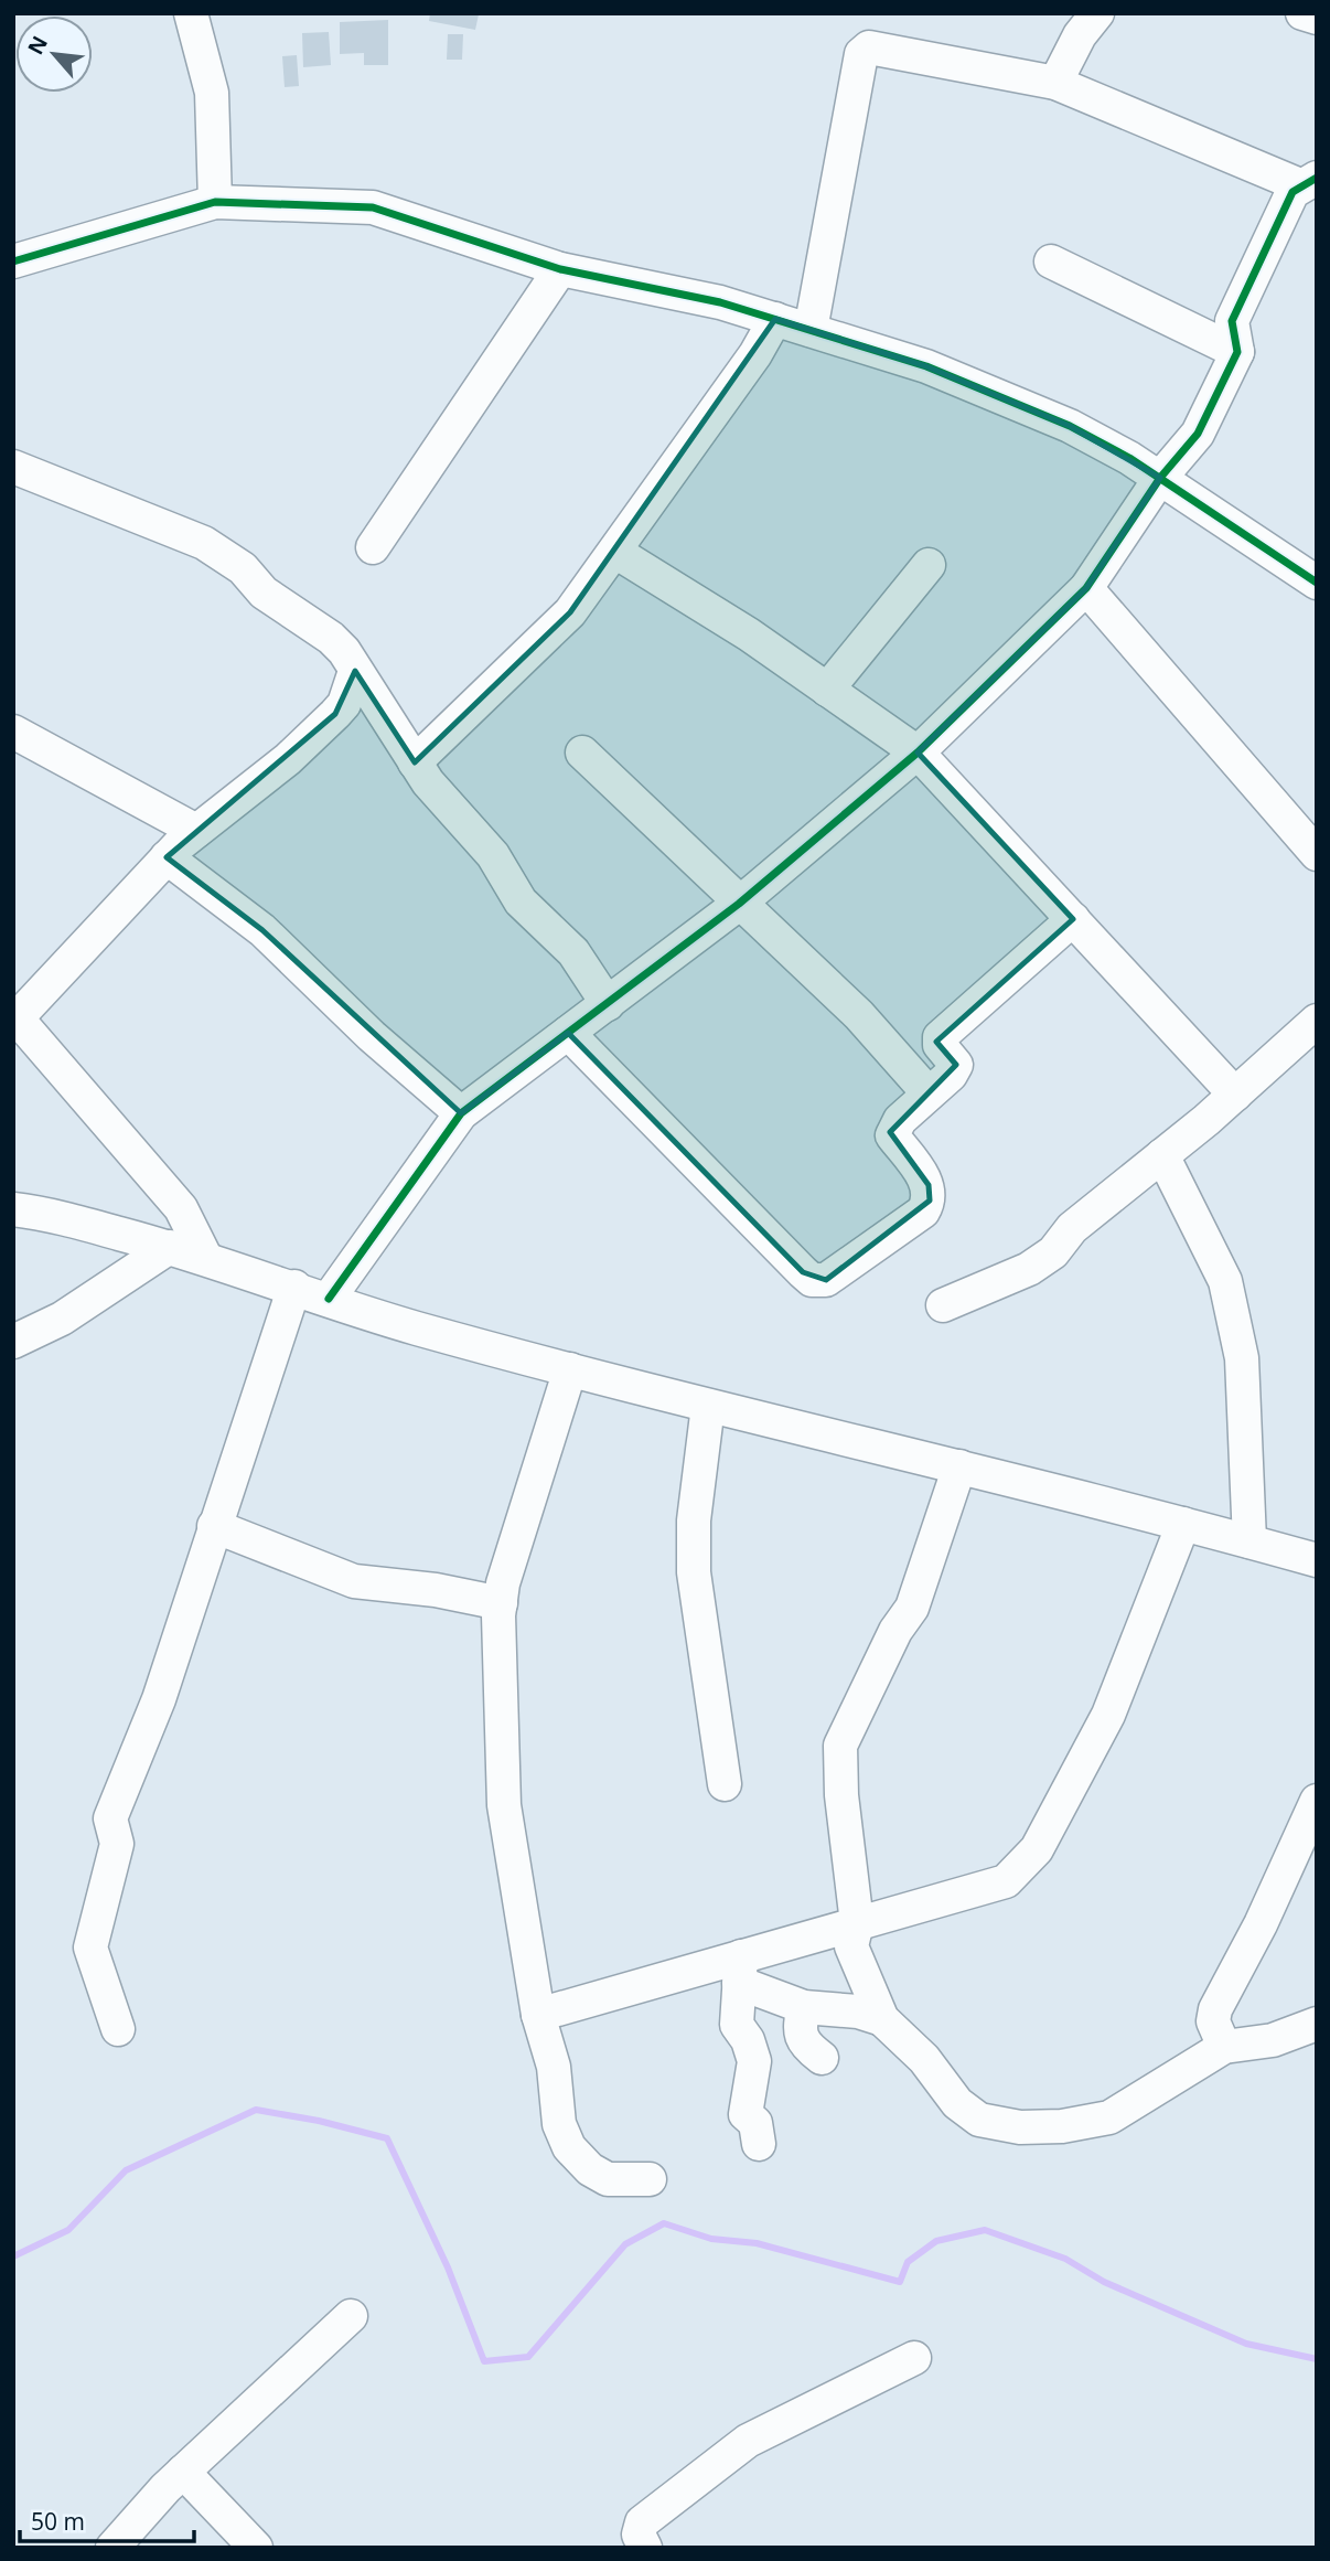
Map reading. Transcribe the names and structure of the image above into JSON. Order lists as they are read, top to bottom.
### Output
{
  "scale_bar": "50 m",
  "north": "top left"
}
